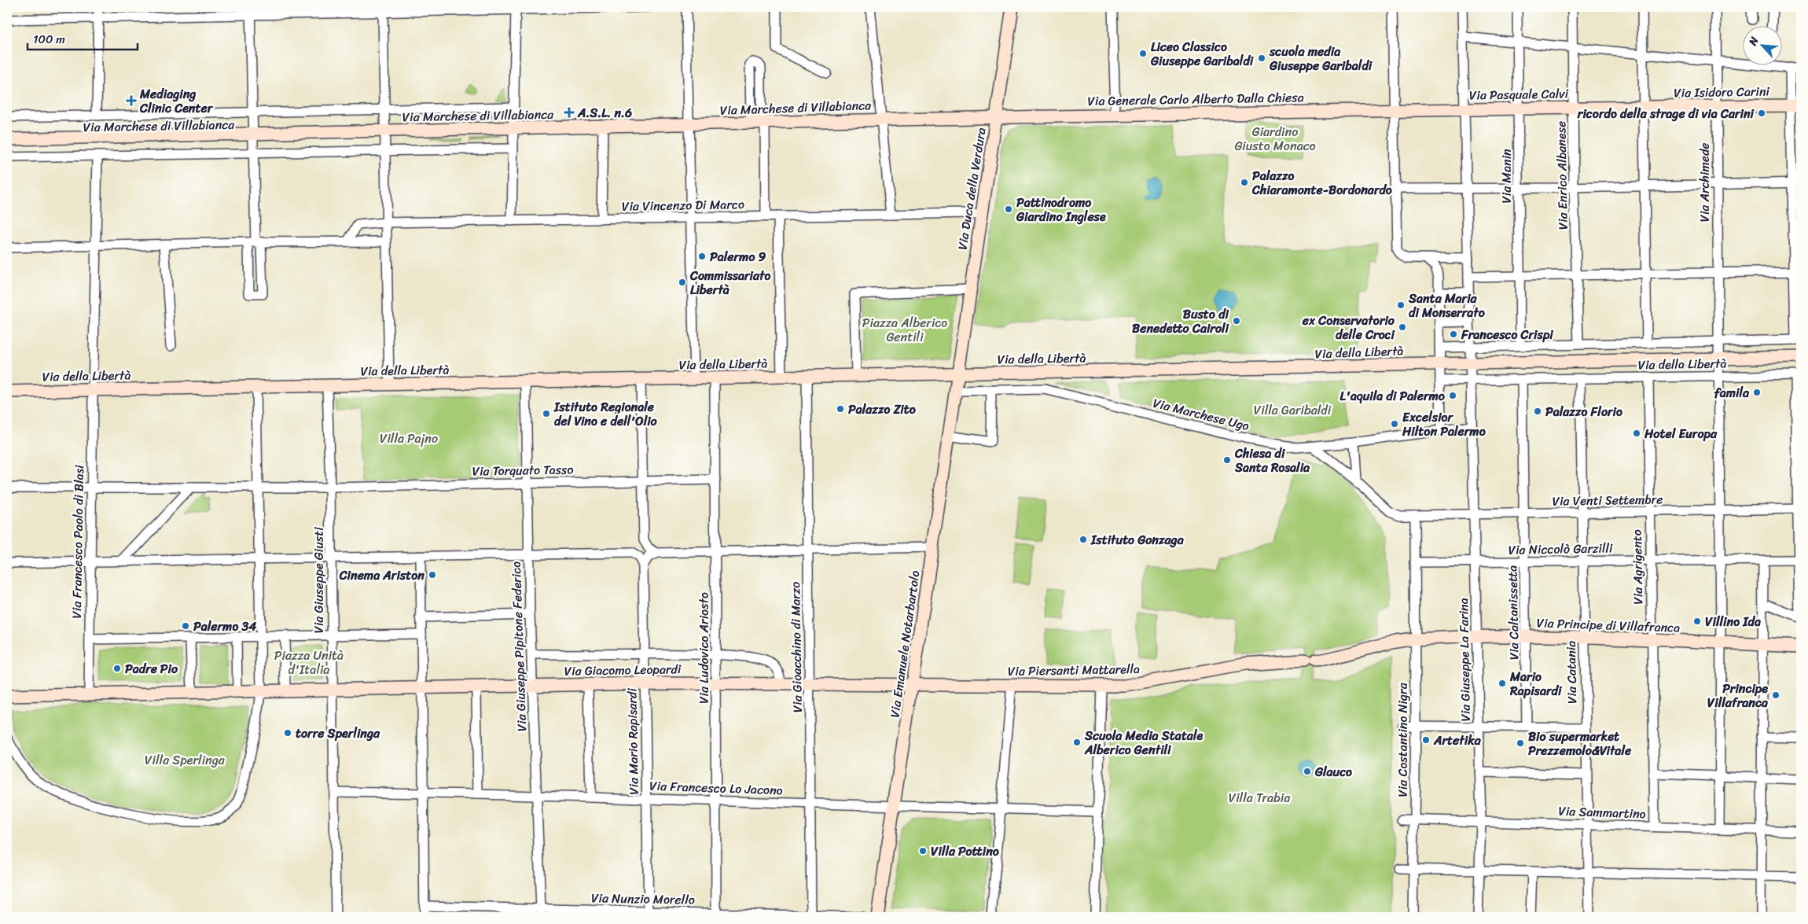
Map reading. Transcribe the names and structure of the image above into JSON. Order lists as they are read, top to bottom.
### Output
{
  "streets": {
    "street": [
      "Via Isidoro Carini",
      "Via Pasquale Calvi",
      "Via Generale Carlo Alberto Dalla Chiesa",
      "Via Marchese di Villabianca",
      "Via Enrico Albanese",
      "Via Manin",
      "Via Archimede",
      "Via Duca della Verdura",
      "Via Vincenzo Di Marco",
      "Via della Libertà",
      "Via Marchese Ugo",
      "Via Torquato Tasso",
      "Via Venti Settembre",
      "Via Francesco Paolo di Blasi",
      "Via Niccolò Garzilli",
      "Via Agrigento",
      "Via Giuseppe Giusti",
      "Via Caltanissetta",
      "Via Principe di Villafranca",
      "Via Emanuele Notarbartolo",
      "Via Giuseppe Pipitone Federico",
      "Via Gioacchino di Marzo",
      "Via Ludovico Ariosto",
      "Via Giuseppe La Farina",
      "Via Giacomo Leopardi",
      "Via Piersanti Mattarella",
      "Via Catania",
      "Via Costantino Nigra",
      "Via Mario Rapisardi",
      "Via Francesco Lo Jacono",
      "Via Sammartino",
      "Via Nunzio Morello"
    ]
  },
  "crossings": [
    ["Via Isidoro Carini", "Via Pasquale Calvi"],
    ["Via Isidoro Carini", "Via Archimede"],
    ["Via Pasquale Calvi", "Via Generale Carlo Alberto Dalla Chiesa"],
    ["Via Pasquale Calvi", "Via Enrico Albanese"],
    ["Via Pasquale Calvi", "Via Manin"],
    ["Via Pasquale Calvi", "Via Giuseppe La Farina"],
    ["Via Generale Carlo Alberto Dalla Chiesa", "Via Marchese di Villabianca"],
    ["Via Generale Carlo Alberto Dalla Chiesa", "Via Duca della Verdura"],
    ["Via Marchese di Villabianca", "Via Duca della Verdura"],
    ["Via Enrico Albanese", "Via della Libertà"],
    ["Via Manin", "Via della Libertà"],
    ["Via Archimede", "Via della Libertà"],
    ["Via Archimede", "Via Venti Settembre"],
    ["Via Archimede", "Via Niccolò Garzilli"],
    ["Via Archimede", "Via Principe di Villafranca"],
    ["Via Archimede", "Via Sammartino"],
    ["Via Duca della Verdura", "Via Vincenzo Di Marco"],
    ["Via Duca della Verdura", "Via della Libertà"],
    ["Via Duca della Verdura", "Via Emanuele Notarbartolo"],
    ["Via della Libertà", "Via Francesco Paolo di Blasi"],
    ["Via della Libertà", "Via Agrigento"],
    ["Via della Libertà", "Via Giuseppe Giusti"],
    ["Via della Libertà", "Via Caltanissetta"],
    ["Via della Libertà", "Via Emanuele Notarbartolo"],
    ["Via della Libertà", "Via Giuseppe Pipitone Federico"],
    ["Via della Libertà", "Via Gioacchino di Marzo"],
    ["Via della Libertà", "Via Ludovico Ariosto"],
    ["Via della Libertà", "Via Giuseppe La Farina"],
    ["Via della Libertà", "Via Catania"],
    ["Via Marchese Ugo", "Via Venti Settembre"],
    ["Via Marchese Ugo", "Via Emanuele Notarbartolo"],
    ["Via Marchese Ugo", "Via Giuseppe La Farina"],
    ["Via Torquato Tasso", "Via Francesco Paolo di Blasi"],
    ["Via Torquato Tasso", "Via Giuseppe Giusti"],
    ["Via Torquato Tasso", "Via Giuseppe Pipitone Federico"],
    ["Via Torquato Tasso", "Via Ludovico Ariosto"],
    ["Via Venti Settembre", "Via Agrigento"],
    ["Via Venti Settembre", "Via Caltanissetta"],
    ["Via Venti Settembre", "Via Giuseppe La Farina"],
    ["Via Venti Settembre", "Via Catania"],
    ["Via Venti Settembre", "Via Costantino Nigra"],
    ["Via Niccolò Garzilli", "Via Agrigento"],
    ["Via Niccolò Garzilli", "Via Caltanissetta"],
    ["Via Niccolò Garzilli", "Via Giuseppe La Farina"],
    ["Via Niccolò Garzilli", "Via Catania"],
    ["Via Niccolò Garzilli", "Via Costantino Nigra"],
    ["Via Agrigento", "Via Principe di Villafranca"],
    ["Via Agrigento", "Via Sammartino"],
    ["Via Giuseppe Giusti", "Via Giacomo Leopardi"],
    ["Via Giuseppe Giusti", "Via Francesco Lo Jacono"],
    ["Via Caltanissetta", "Via Principe di Villafranca"],
    ["Via Principe di Villafranca", "Via Giuseppe La Farina"],
    ["Via Principe di Villafranca", "Via Piersanti Mattarella"],
    ["Via Principe di Villafranca", "Via Catania"],
    ["Via Principe di Villafranca", "Via Costantino Nigra"],
    ["Via Emanuele Notarbartolo", "Via Giacomo Leopardi"],
    ["Via Emanuele Notarbartolo", "Via Piersanti Mattarella"],
    ["Via Emanuele Notarbartolo", "Via Francesco Lo Jacono"],
    ["Via Giuseppe Pipitone Federico", "Via Giacomo Leopardi"],
    ["Via Giuseppe Pipitone Federico", "Via Francesco Lo Jacono"],
    ["Via Giuseppe Pipitone Federico", "Via Nunzio Morello"],
    ["Via Gioacchino di Marzo", "Via Giacomo Leopardi"],
    ["Via Gioacchino di Marzo", "Via Francesco Lo Jacono"],
    ["Via Gioacchino di Marzo", "Via Nunzio Morello"],
    ["Via Ludovico Ariosto", "Via Giacomo Leopardi"],
    ["Via Ludovico Ariosto", "Via Francesco Lo Jacono"],
    ["Via Ludovico Ariosto", "Via Nunzio Morello"],
    ["Via Giuseppe La Farina", "Via Sammartino"],
    ["Via Giacomo Leopardi", "Via Piersanti Mattarella"],
    ["Via Giacomo Leopardi", "Via Mario Rapisardi"],
    ["Via Piersanti Mattarella", "Via Costantino Nigra"],
    ["Via Catania", "Via Sammartino"],
    ["Via Costantino Nigra", "Via Sammartino"],
    ["Via Mario Rapisardi", "Via Francesco Lo Jacono"],
    ["Via Mario Rapisardi", "Via Nunzio Morello"]
  ],
  "parks": [
    "Giardino Giusto Monaco",
    "Piazza Alberico Gentili",
    "Villa Garibaldi",
    "Villa Pajno",
    "Piazza Unità d'Italia",
    "Villa Sperlinga",
    "Villa Trabia"
  ],
  "places": {
    "other": [
      "Liceo Classico Giuseppe Garibaldi",
      "scuola media Giuseppe Garibaldi",
      "ricordo della strage di via Carini",
      "Palazzo Chiaramonte-Bordonardo",
      "Pattinodromo Giardino Inglese",
      "Palermo 9",
      "Commissariato Libertà",
      "Santa Maria di Monserrato",
      "Busto di Benedetto Cairoli",
      "ex Conservatorio delle Croci",
      "Francesco Crispi",
      "famila",
      "L'aquila di Palermo",
      "Palazzo Zito",
      "Palazzo Florio",
      "Istituto Regionale del Vino e dell'Olio",
      "Excelsior Hilton Palermo",
      "Hotel Europa",
      "Chiesa di Santa Rosalia",
      "Istituto Gonzaga",
      "Cinema Ariston",
      "Villino Ida",
      "Palermo 34",
      "Padre Pio",
      "Mario Rapisardi",
      "Principe Villafranca",
      "torre Sperlinga",
      "Artetika",
      "Scuola Media Statale Alberico Gentili",
      "Bio supermarket Prezzemolo&Vitale",
      "Glauco",
      "Villa Pottino"
    ],
    "health": ["Mediaging Clinic Center", "A.S.L. n.6"]
  },
  "scale_bar": "100 m",
  "north": "top left"
}
